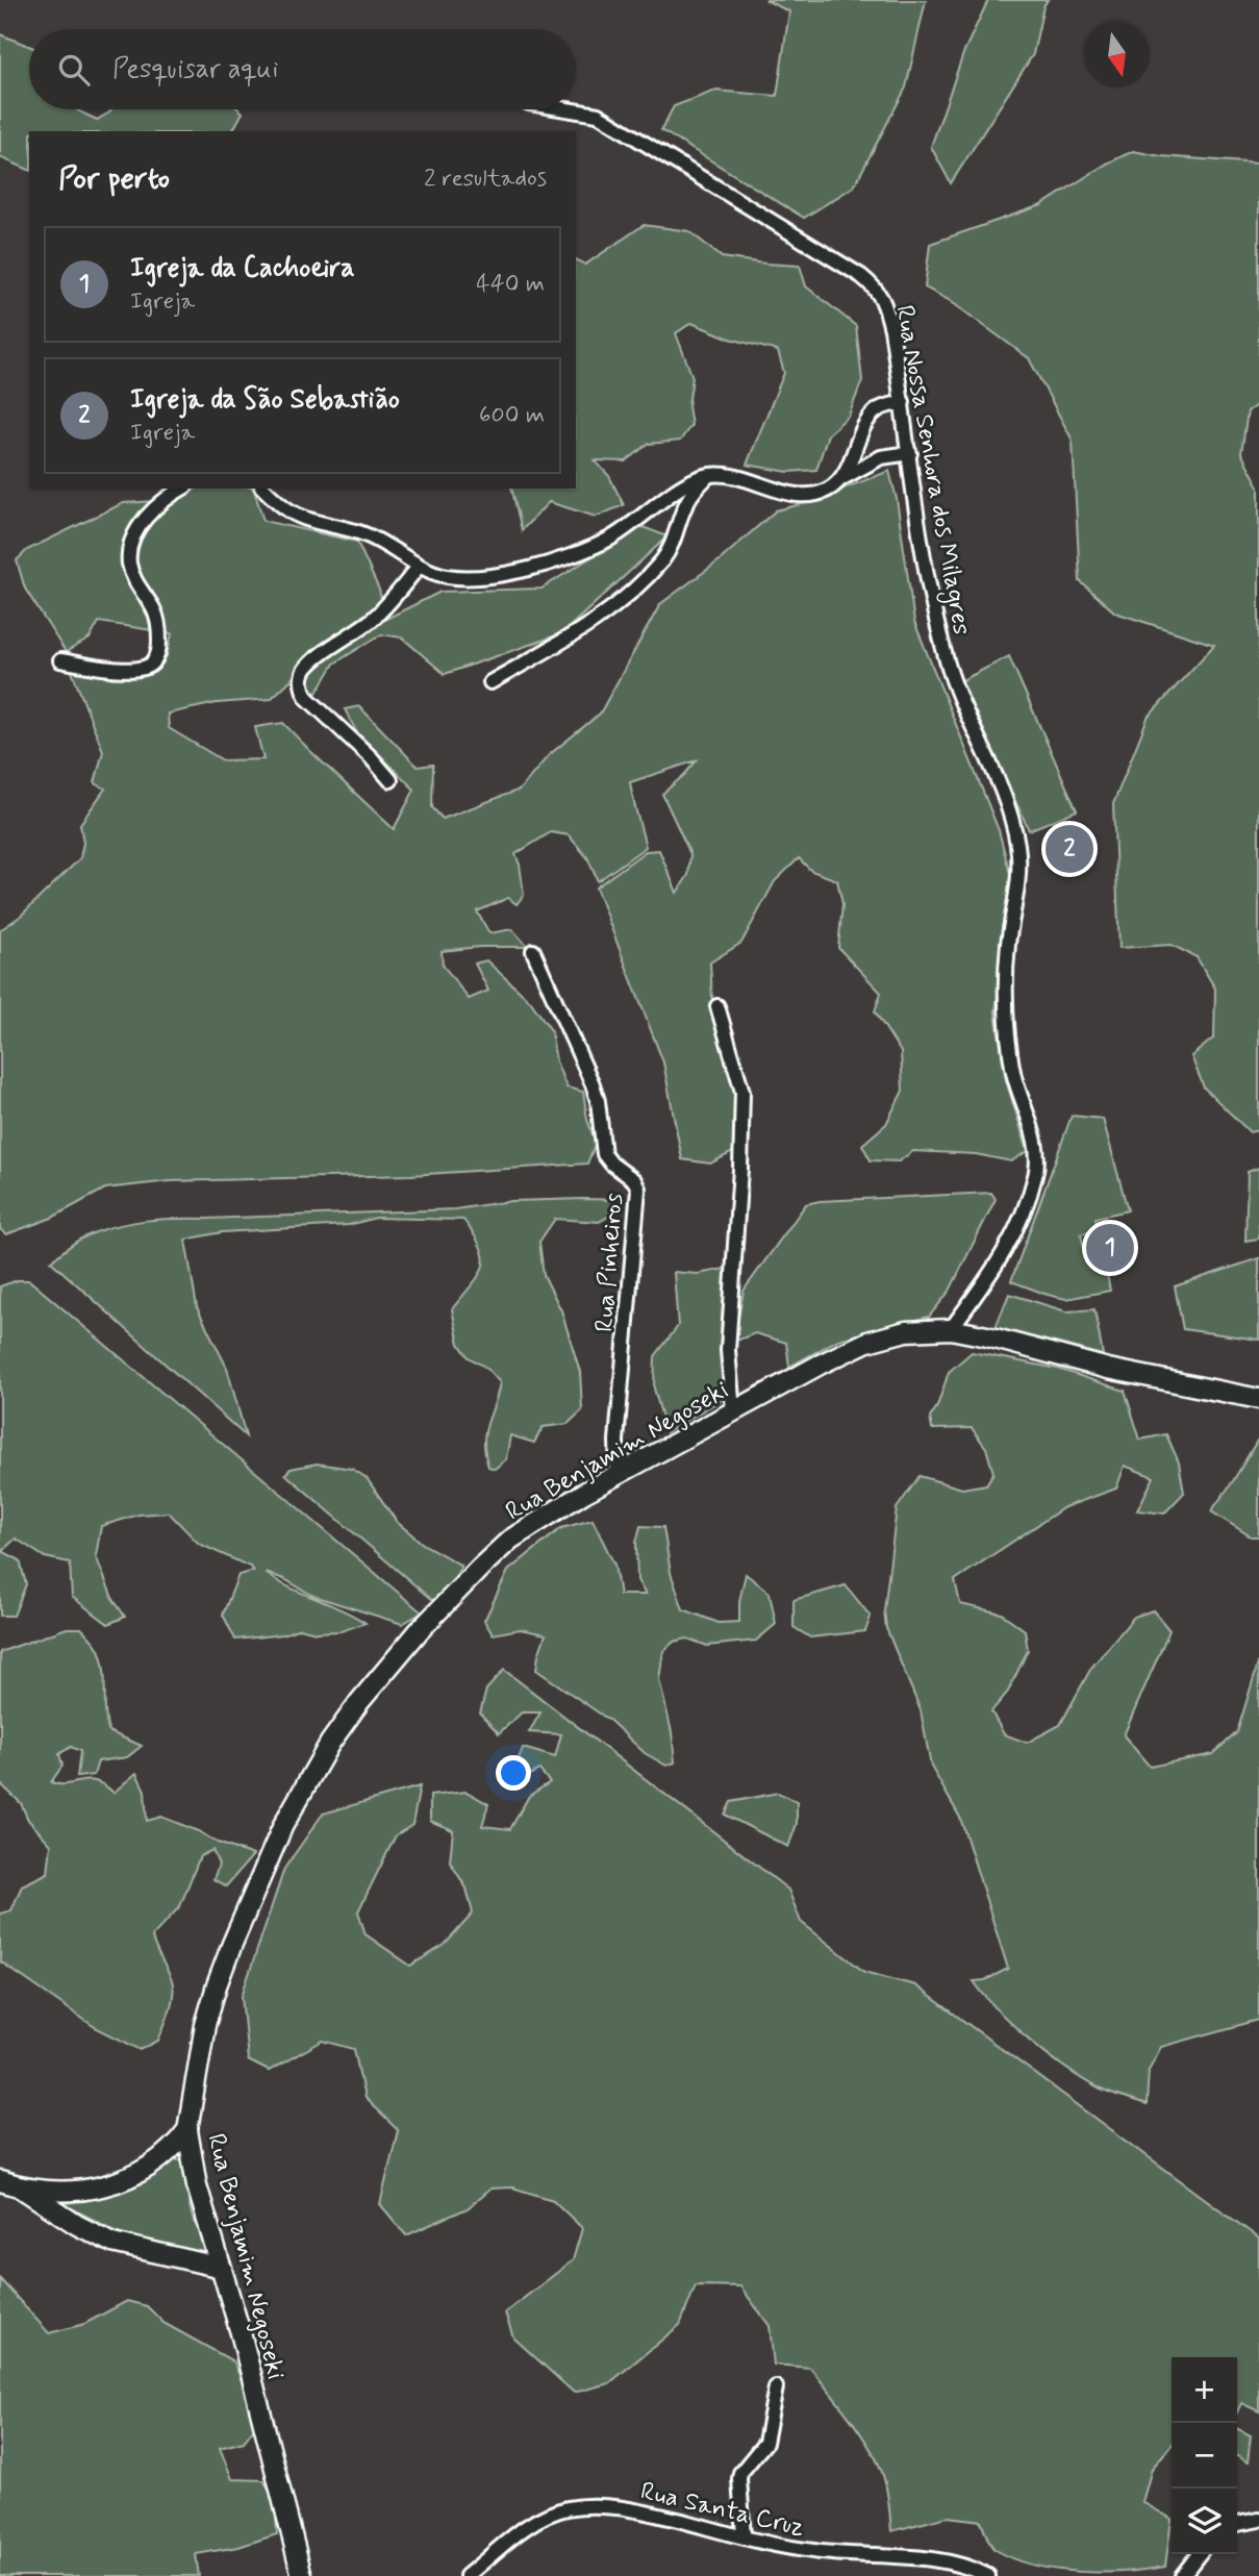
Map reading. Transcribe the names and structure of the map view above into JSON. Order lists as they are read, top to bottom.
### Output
{
  "streets": {
    "main road": ["Rua Benjamim Negoseki"],
    "street": ["Rua Nossa Senhora dos Milagres", "Rua Pinheiros", "Rua Santa Cruz"]
  },
  "crossings": [
    ["Rua Nossa Senhora dos Milagres", "Rua Benjamim Negoseki"],
    ["Rua Pinheiros", "Rua Benjamim Negoseki"]
  ],
  "north": "bottom",
  "page": {
    "search": "Pesquisar aqui",
    "heading": ["Por perto", "2 resultados"],
    "list": [
      {
        "mark": "1",
        "name": "Igreja da Cachoeira",
        "note": "Igreja",
        "value": "440 m"
      },
      {
        "mark": "2",
        "name": "Igreja da São Sebastião",
        "note": "Igreja",
        "value": "600 m"
      }
    ],
    "pins": ["2", "1"],
    "map_buttons": ["+", "−"]
  }
}
